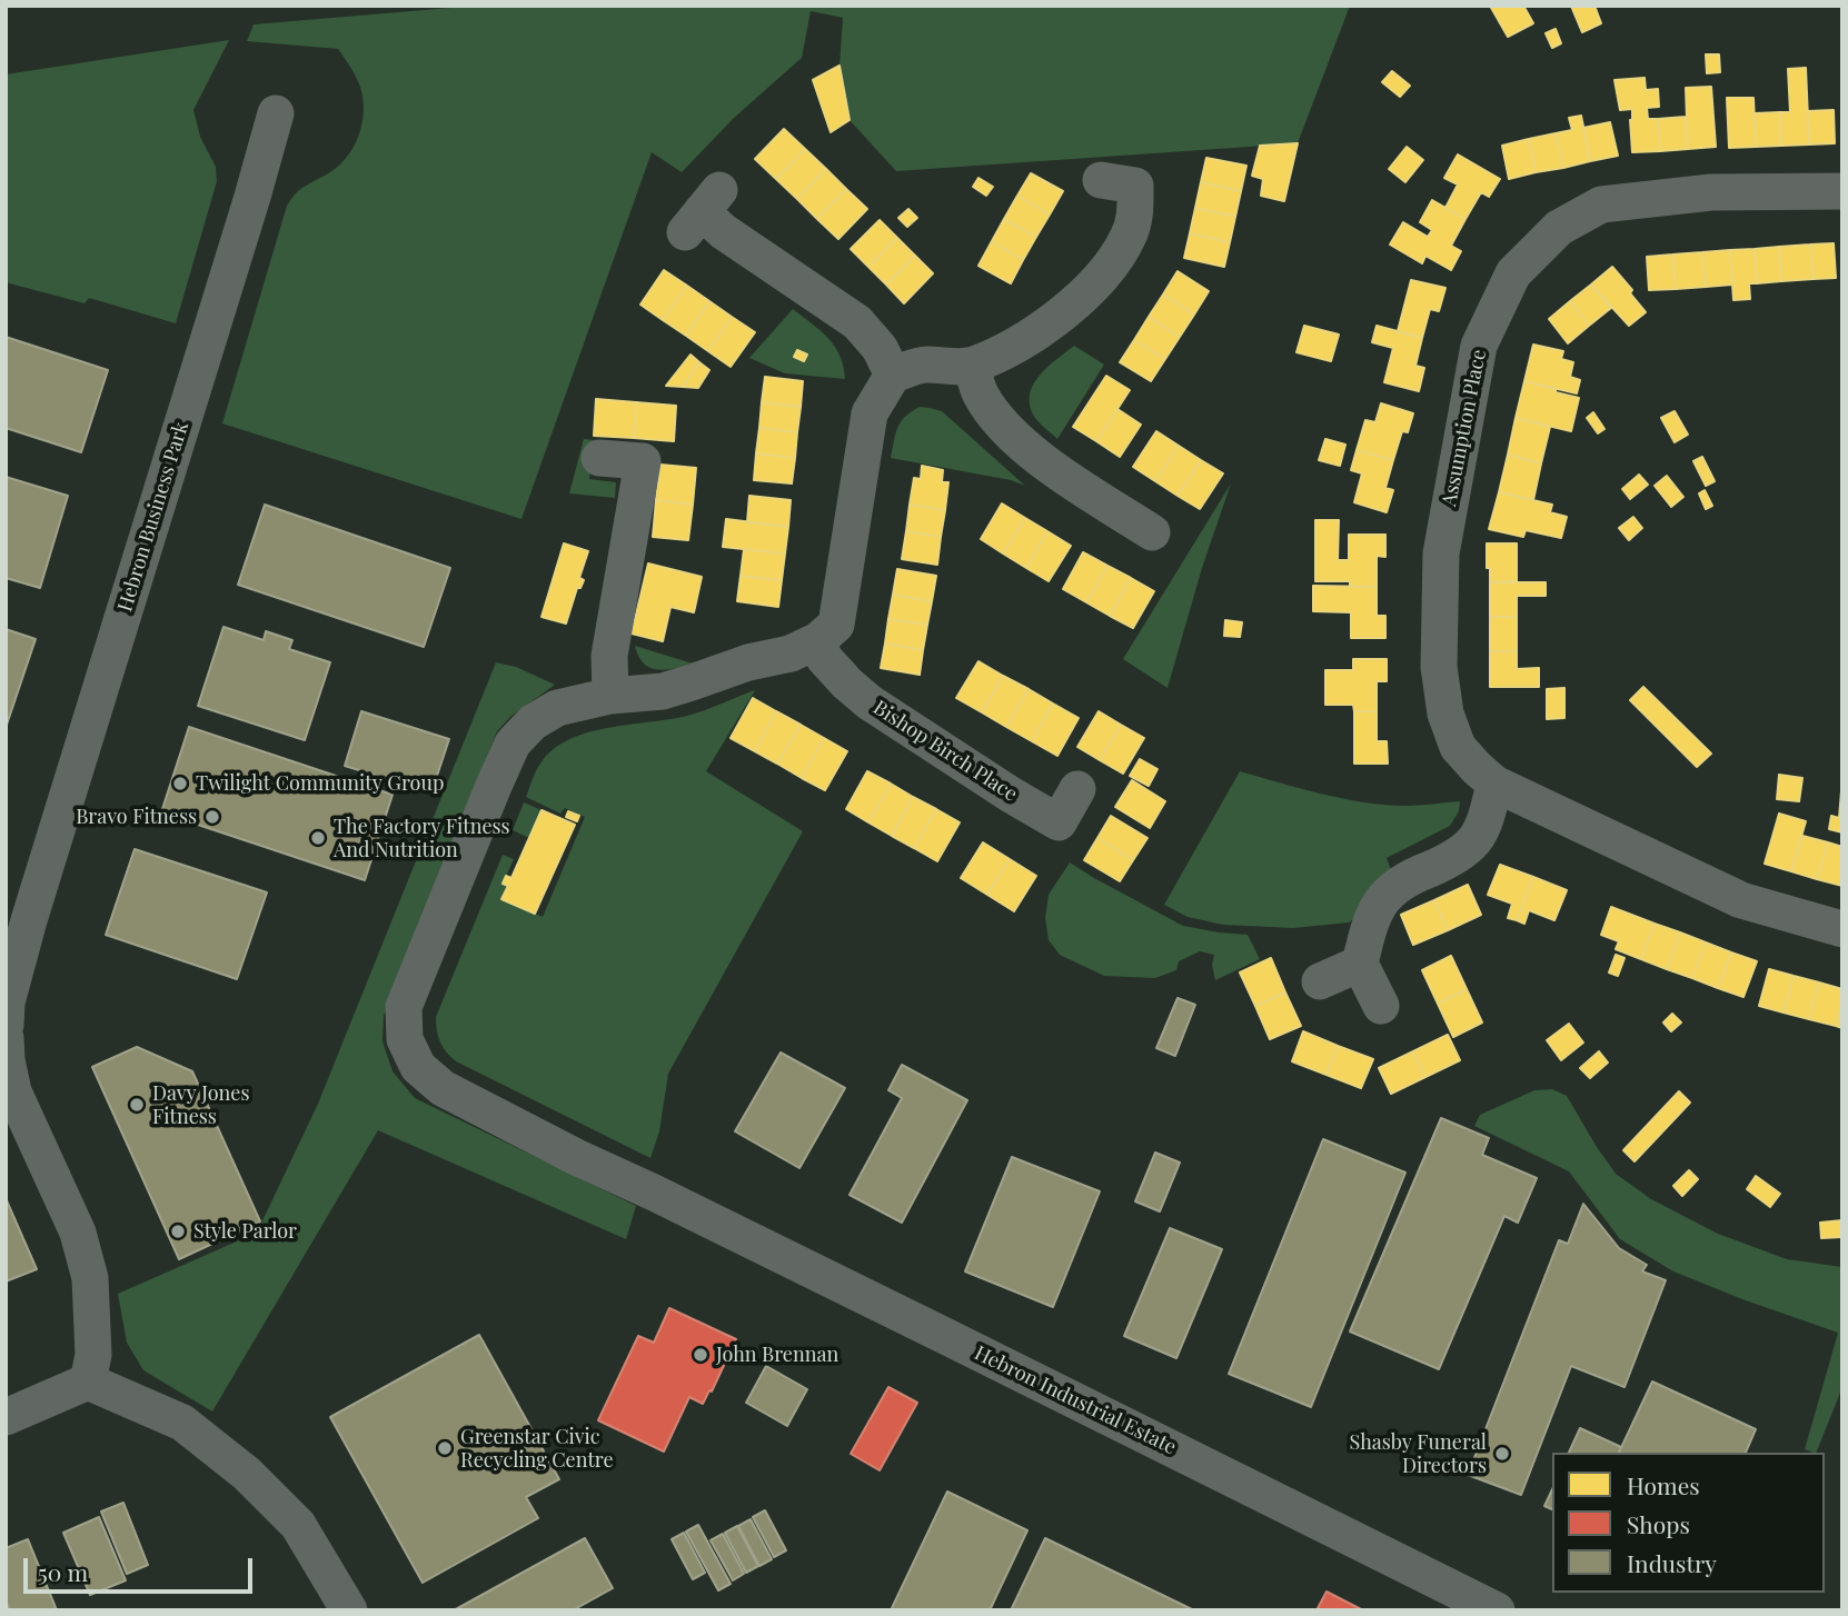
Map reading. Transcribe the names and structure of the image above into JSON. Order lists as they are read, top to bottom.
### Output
{
  "streets": {
    "street": [
      "Assumption Place",
      "Hebron Business Park",
      "Bishop Birch Place",
      "Hebron Industrial Estate"
    ]
  },
  "places": [
    "Twilight Community Group",
    "Bravo Fitness",
    "The Factory Fitness And Nutrition",
    "Davy Jones Fitness",
    "Style Parlor",
    "John Brennan",
    "Greenstar Civic Recycling Centre",
    "Shasby Funeral Directors"
  ],
  "legend": ["Homes", "Shops", "Industry"],
  "scale_bar": "50 m"
}
